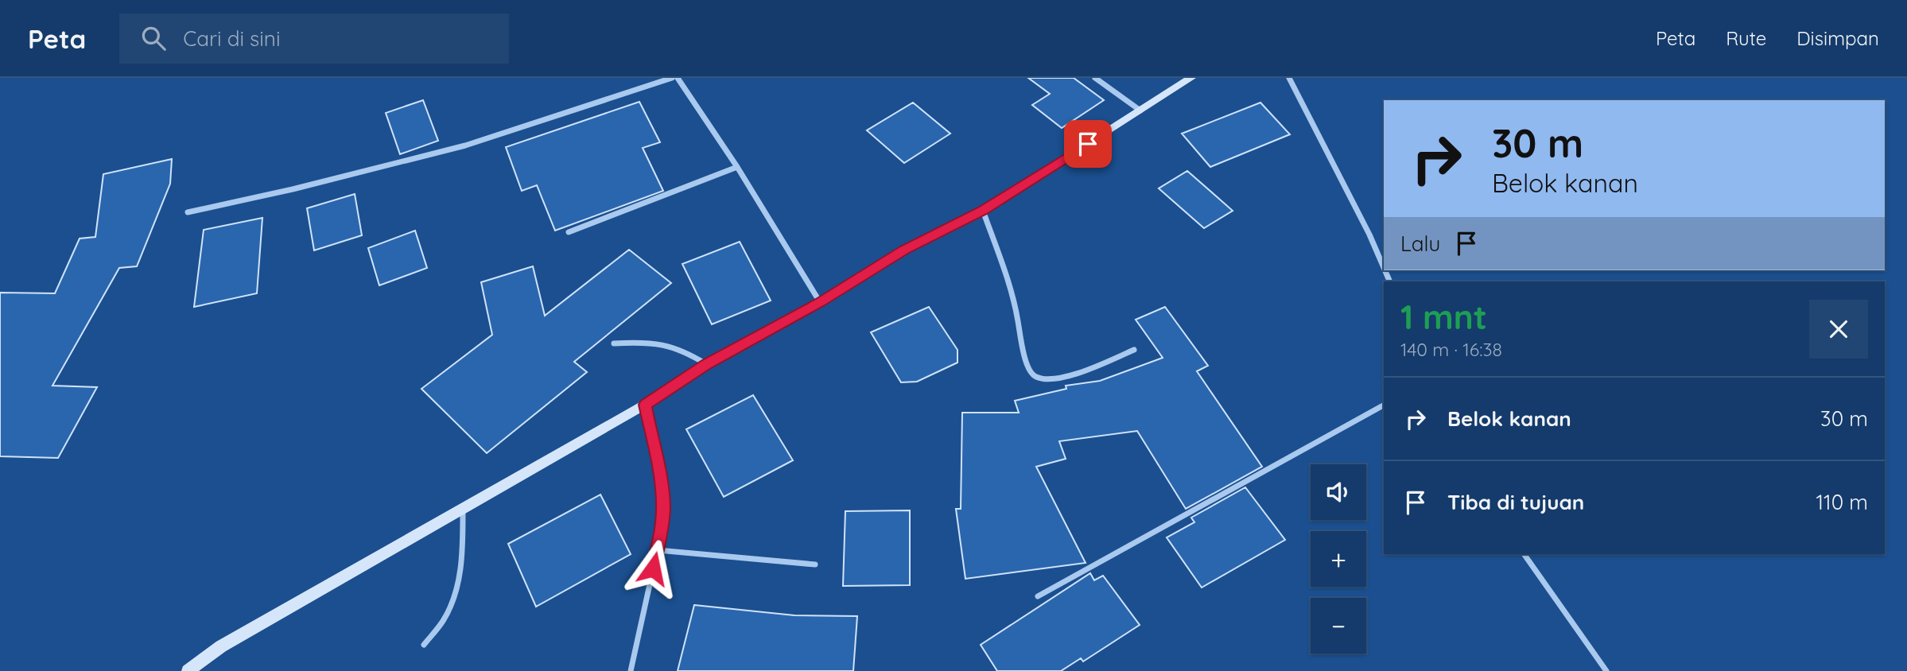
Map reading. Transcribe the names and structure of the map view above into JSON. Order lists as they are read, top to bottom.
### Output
{
  "page": {
    "header": "Peta",
    "search": "Cari di sini",
    "nav": ["Peta", "Rute", "Disimpan"],
    "turn": ["30 m", "Belok kanan"],
    "then": "Lalu",
    "heading": ["1 mnt", "140 m · 16:38"],
    "list": [
      {
        "name": "Belok kanan",
        "value": "30 m"
      },
      {
        "name": "Tiba di tujuan",
        "value": "110 m"
      }
    ],
    "map_buttons": ["+", "−"]
  }
}
